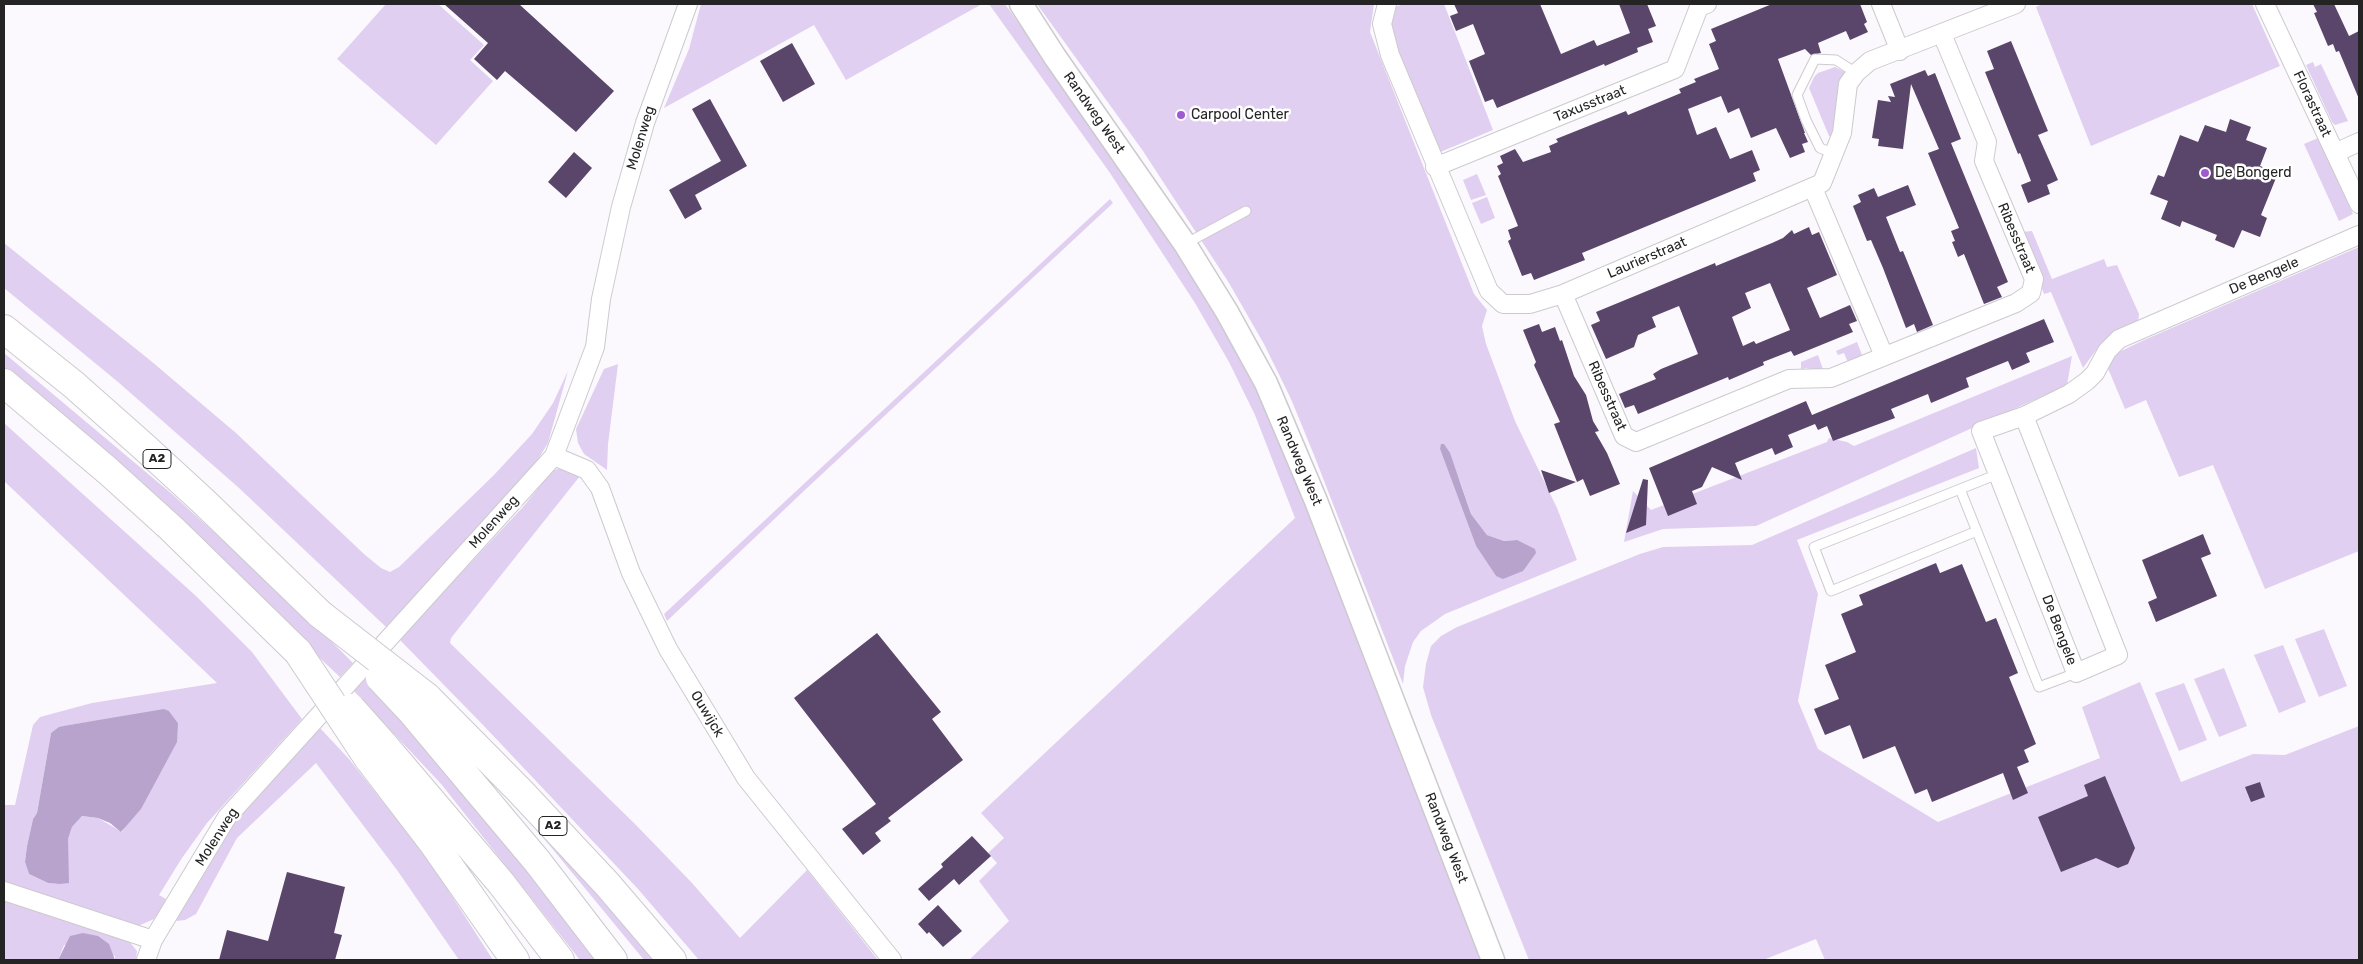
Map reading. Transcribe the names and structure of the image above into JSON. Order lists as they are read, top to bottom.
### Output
{
  "streets": {
    "highway": ["A2"],
    "street": [
      "Taxusstraat",
      "Florastraat",
      "Randweg West",
      "Molenweg",
      "Ribesstraat",
      "Laurierstraat",
      "De Bengele",
      "Ouwijck"
    ]
  },
  "crossings": [
    ["Taxusstraat", "Laurierstraat"],
    ["Molenweg", "Ouwijck"],
    ["Ribesstraat", "Laurierstraat"]
  ],
  "places": ["Carpool Center", "De Bongerd"]
}
